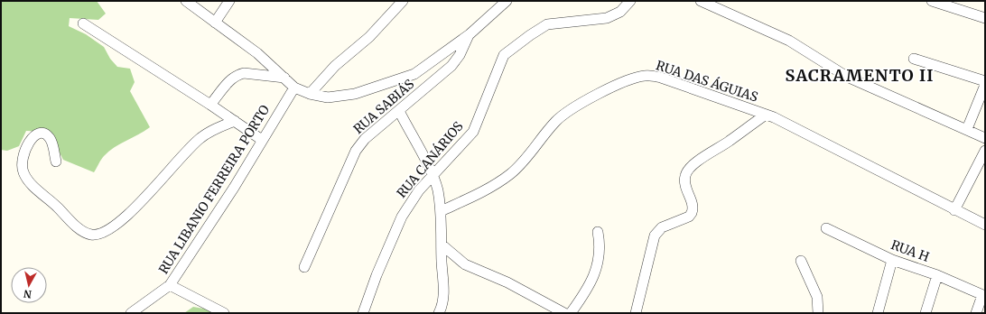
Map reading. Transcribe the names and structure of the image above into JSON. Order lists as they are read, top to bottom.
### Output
{
  "streets": {
    "street": [
      "RUA DAS ÁGUIAS",
      "RUA SABIÁS",
      "RUA CANÁRIOS",
      "RUA LIBANIO FERREIRA PORTO",
      "RUA H"
    ]
  },
  "districts": ["SACRAMENTO II"],
  "north": "bottom"
}
